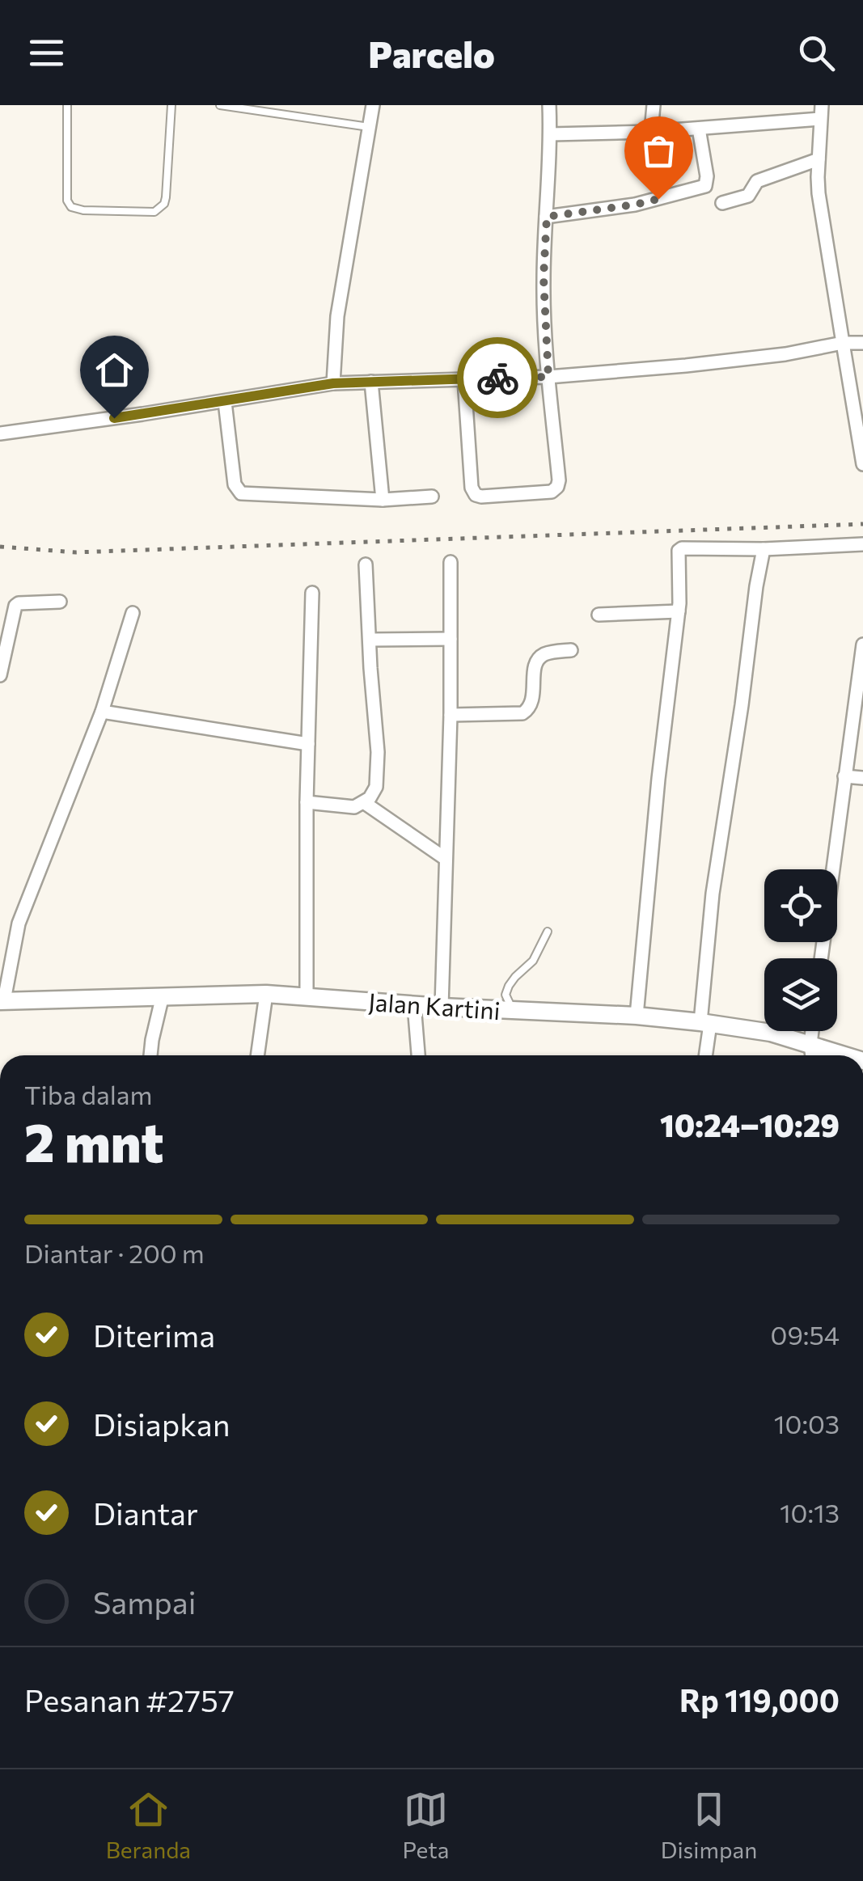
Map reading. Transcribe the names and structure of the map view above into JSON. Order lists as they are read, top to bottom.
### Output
{
  "streets": {
    "street": ["Jalan Kartini"]
  },
  "page": {
    "header": "Parcelo",
    "heading": ["2 mnt", "Tiba dalam", "10:24–10:29"],
    "panel": ["Pesanan #2757", "Rp 119,000"],
    "bar": "Diantar · 200 m",
    "list": [
      ["Diterima", "09:54"],
      ["Disiapkan", "10:03"],
      ["Diantar", "10:13"],
      "Sampai"
    ],
    "tabs": ["Beranda", "Peta", "Disimpan"]
  }
}
